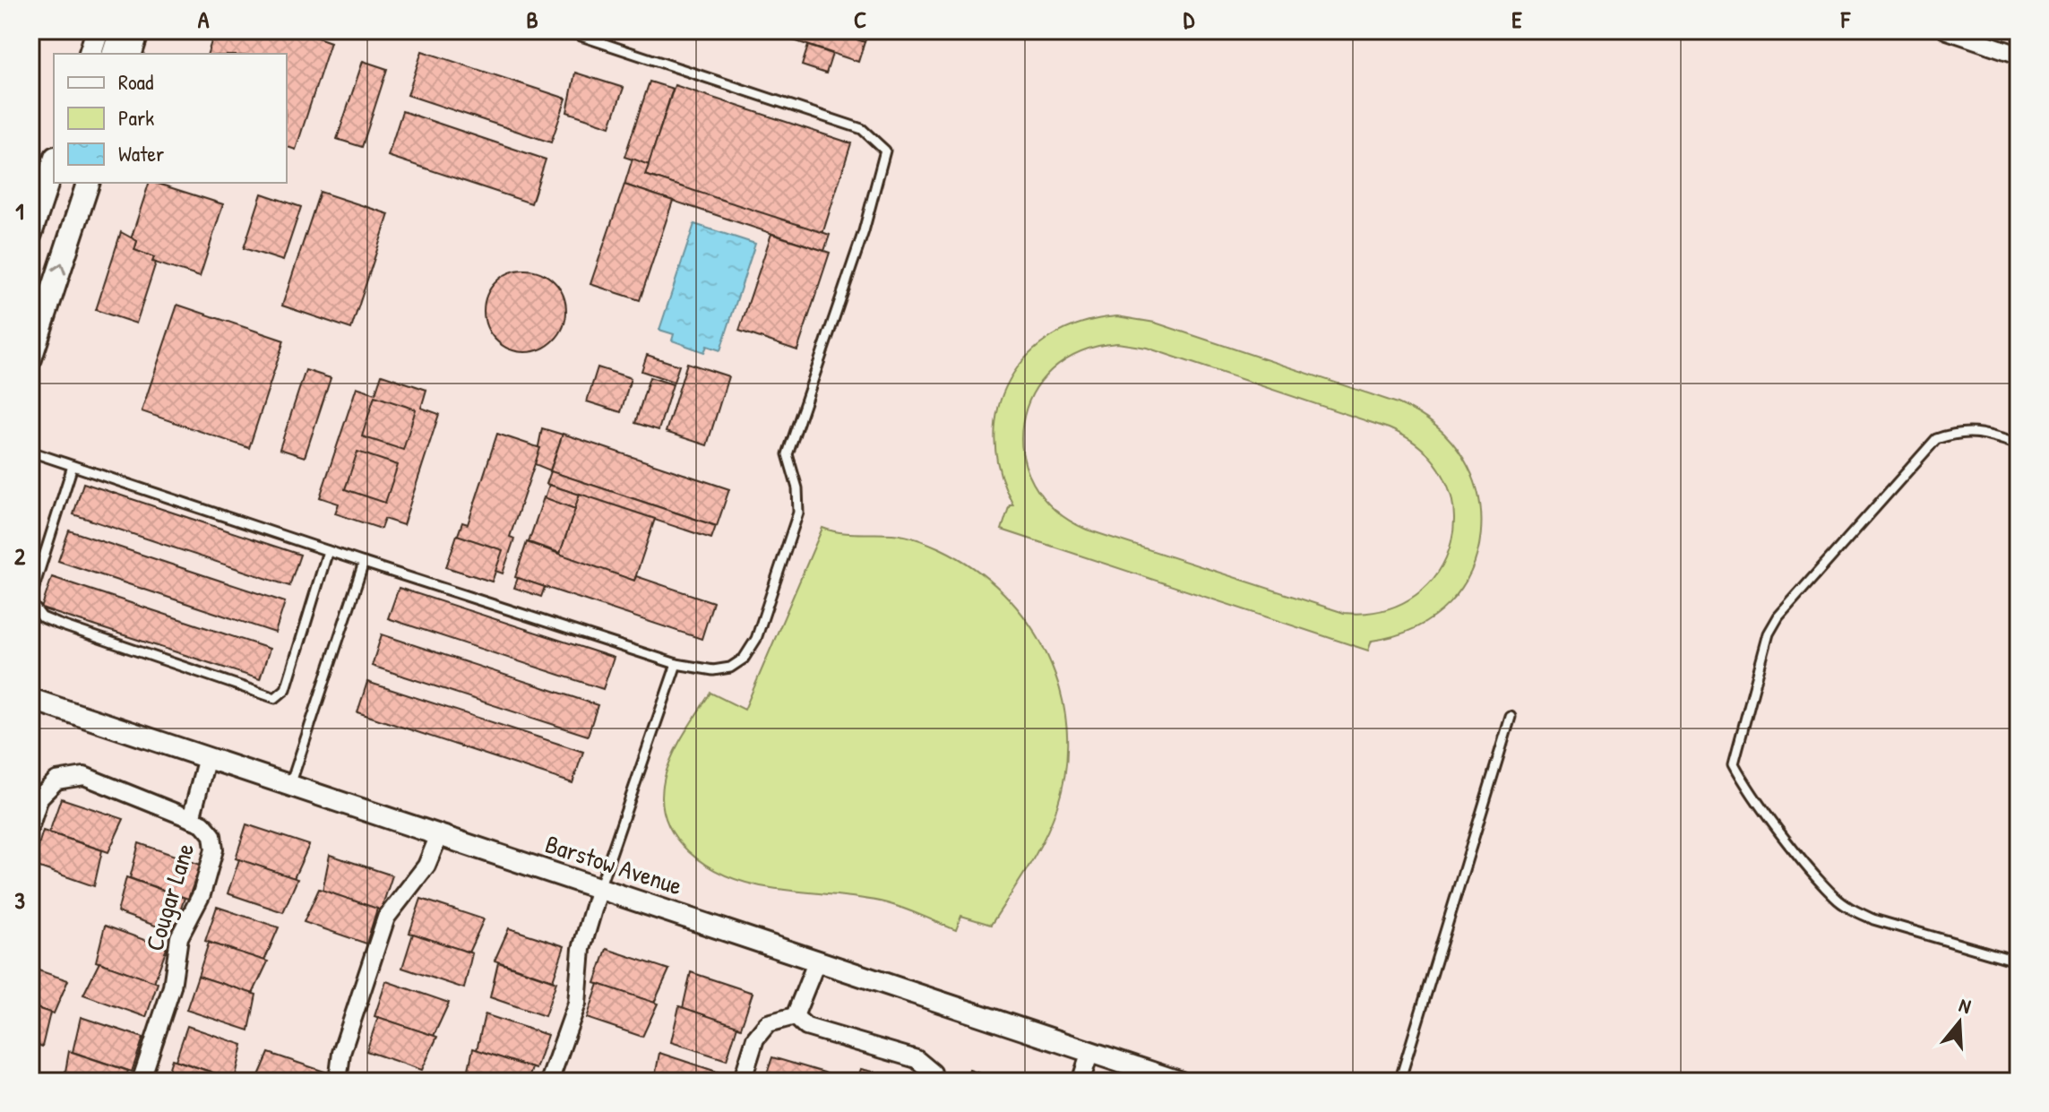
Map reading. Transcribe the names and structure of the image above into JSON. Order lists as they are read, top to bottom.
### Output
{
  "streets": {
    "street": ["Barstow Avenue", "Cougar Lane"]
  },
  "crossings": [
    ["Barstow Avenue", "Cougar Lane"]
  ],
  "legend": ["Road", "Park", "Water"],
  "north": "top",
  "grid": {
    "columns": [
      "A",
      "B",
      "C",
      "D",
      "E",
      "F"
    ],
    "rows": ["1", "2", "3"]
  }
}
